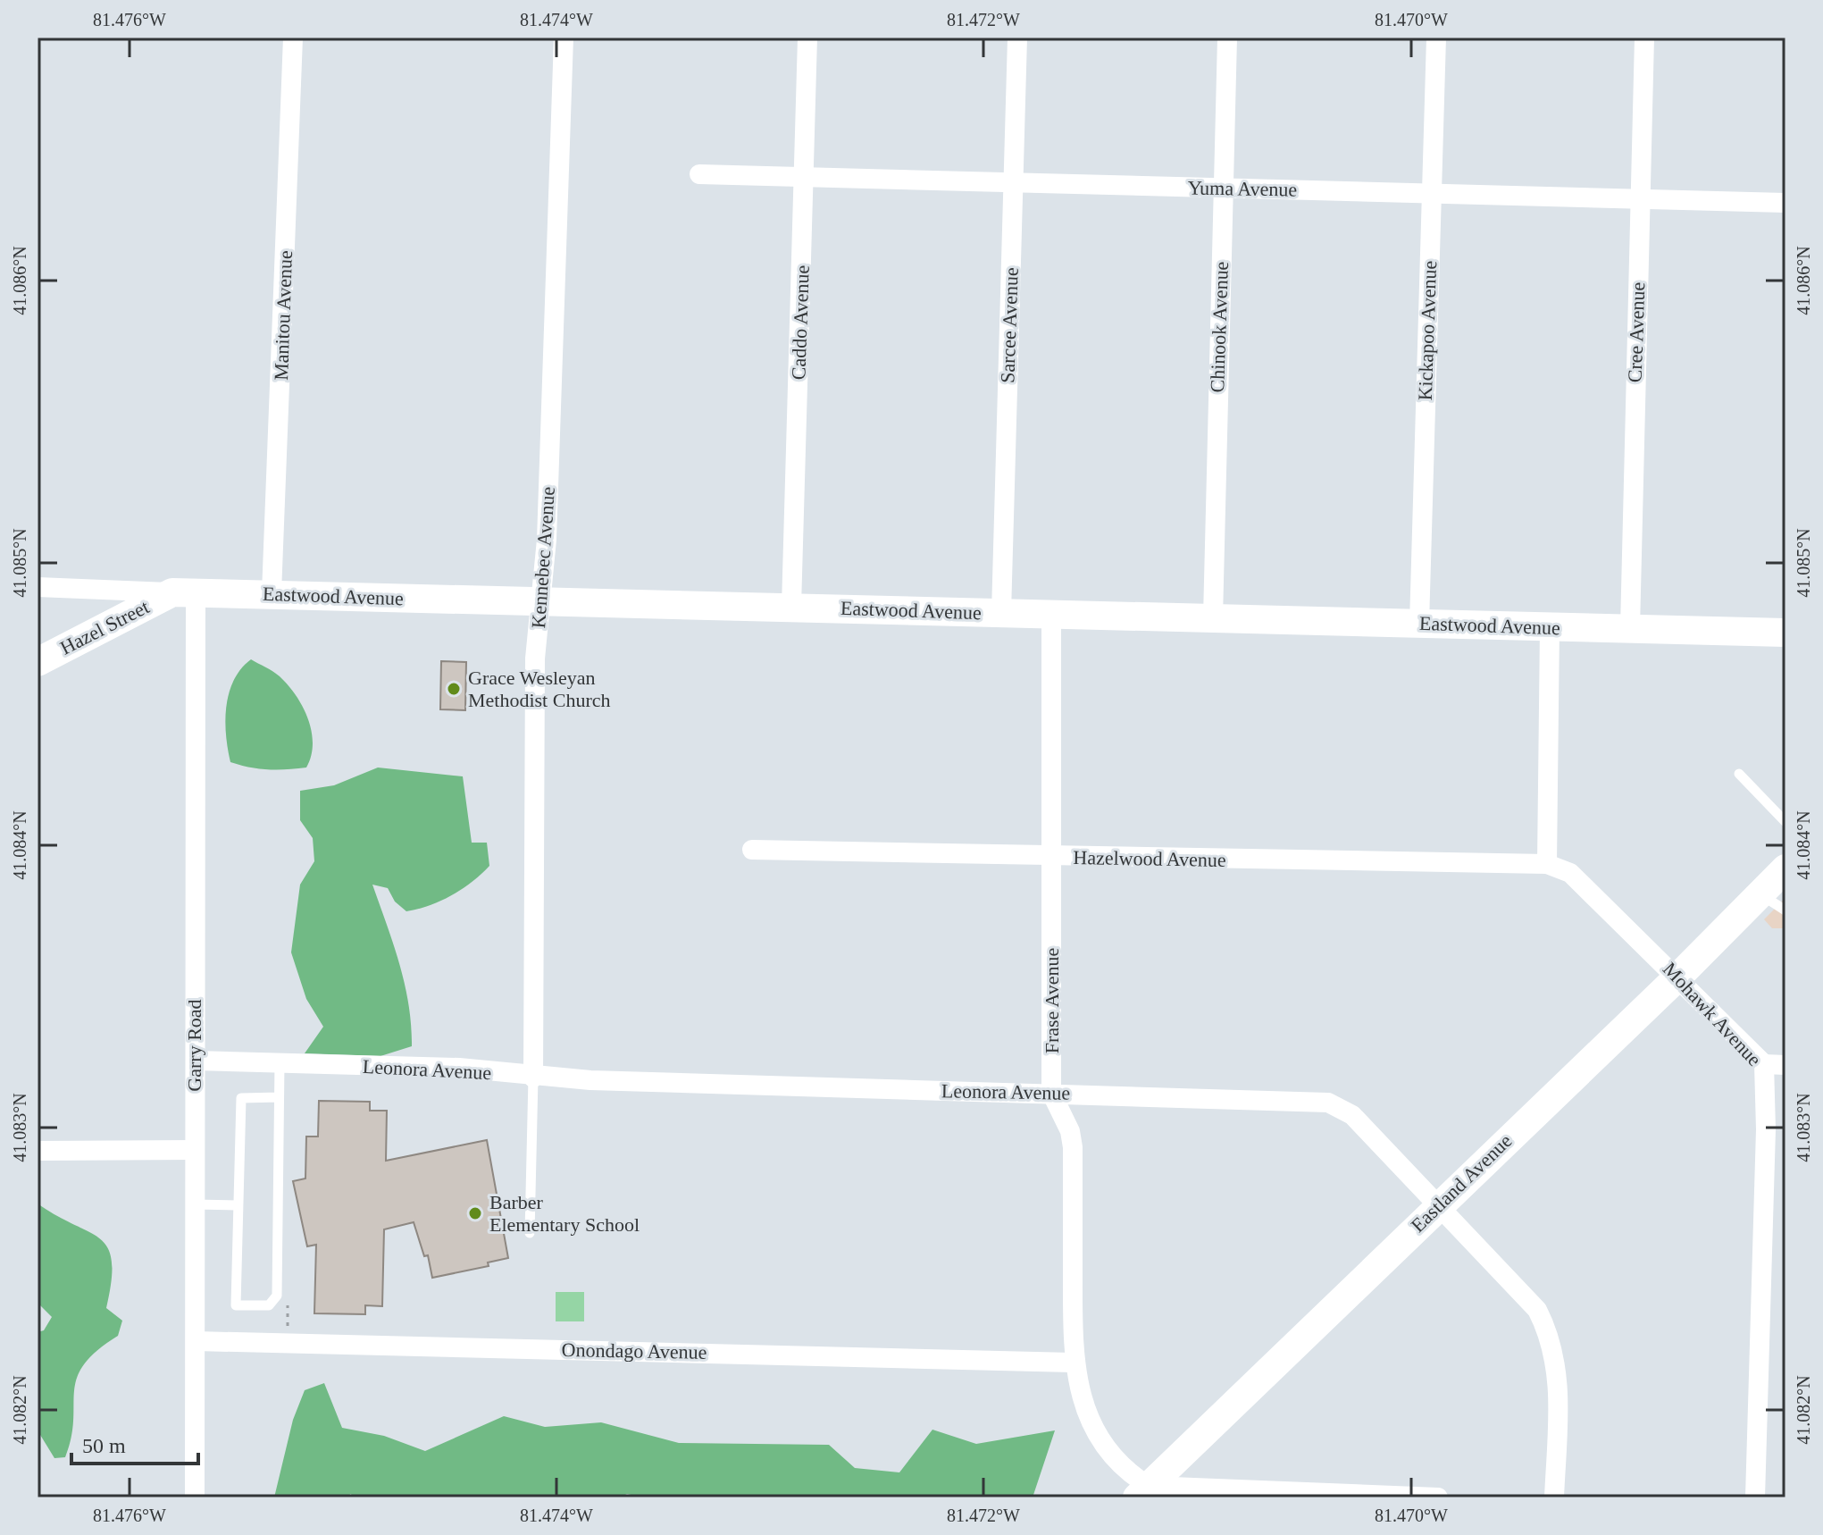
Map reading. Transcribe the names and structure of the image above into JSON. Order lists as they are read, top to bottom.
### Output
{
  "streets": {
    "street": [
      "Yuma Avenue",
      "Manitou Avenue",
      "Caddo Avenue",
      "Sarcee Avenue",
      "Chinook Avenue",
      "Kickapoo Avenue",
      "Cree Avenue",
      "Kennebec Avenue",
      "Eastwood Avenue",
      "Hazel Street",
      "Hazelwood Avenue",
      "Frase Avenue",
      "Mohawk Avenue",
      "Garry Road",
      "Leonora Avenue",
      "Eastland Avenue",
      "Onondago Avenue"
    ]
  },
  "crossings": [
    ["Yuma Avenue", "Caddo Avenue"],
    ["Yuma Avenue", "Sarcee Avenue"],
    ["Yuma Avenue", "Chinook Avenue"],
    ["Yuma Avenue", "Kickapoo Avenue"],
    ["Yuma Avenue", "Cree Avenue"],
    ["Manitou Avenue", "Eastwood Avenue"],
    ["Caddo Avenue", "Eastwood Avenue"],
    ["Sarcee Avenue", "Eastwood Avenue"],
    ["Chinook Avenue", "Eastwood Avenue"],
    ["Kickapoo Avenue", "Eastwood Avenue"],
    ["Cree Avenue", "Eastwood Avenue"],
    ["Kennebec Avenue", "Eastwood Avenue"],
    ["Kennebec Avenue", "Leonora Avenue"],
    ["Eastwood Avenue", "Hazel Street"],
    ["Eastwood Avenue", "Frase Avenue"],
    ["Eastwood Avenue", "Garry Road"],
    ["Hazel Street", "Garry Road"],
    ["Hazelwood Avenue", "Frase Avenue"],
    ["Hazelwood Avenue", "Mohawk Avenue"],
    ["Frase Avenue", "Leonora Avenue"],
    ["Frase Avenue", "Eastland Avenue"],
    ["Frase Avenue", "Onondago Avenue"],
    ["Mohawk Avenue", "Eastland Avenue"],
    ["Garry Road", "Leonora Avenue"],
    ["Garry Road", "Onondago Avenue"],
    ["Leonora Avenue", "Eastland Avenue"]
  ],
  "places": ["Grace Wesleyan Methodist Church", "Barber Elementary School"],
  "scale_bar": "50 m",
  "coordinates": [
    "81.476°W",
    "81.474°W",
    "81.472°W",
    "81.470°W",
    "41.086°N",
    "41.085°N",
    "41.084°N",
    "41.083°N",
    "41.082°N"
  ]
}
